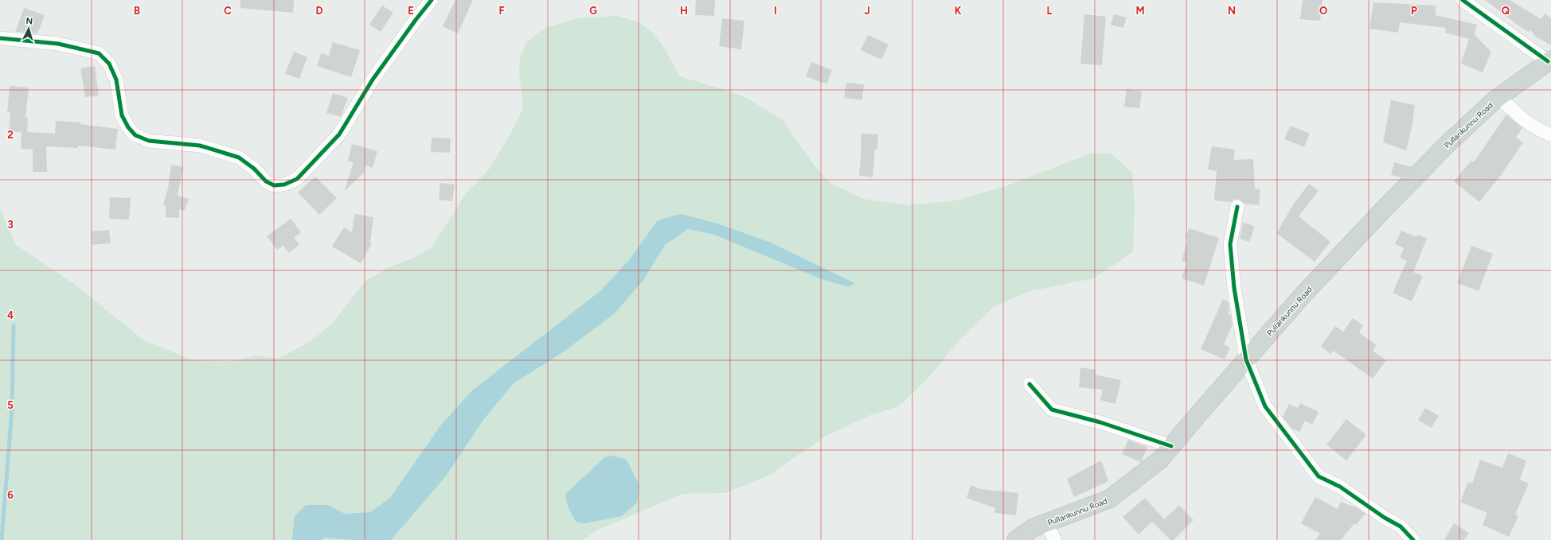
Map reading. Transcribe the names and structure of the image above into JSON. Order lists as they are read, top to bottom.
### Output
{
  "streets": {
    "main road": ["Pullarikunnu Road"]
  },
  "north": "top",
  "grid": {
    "columns": [
      "B",
      "C",
      "D",
      "E",
      "F",
      "G",
      "H",
      "I",
      "J",
      "K",
      "L",
      "M",
      "N",
      "O",
      "P",
      "Q"
    ],
    "rows": [
      "2",
      "3",
      "4",
      "5",
      "6"
    ]
  }
}
